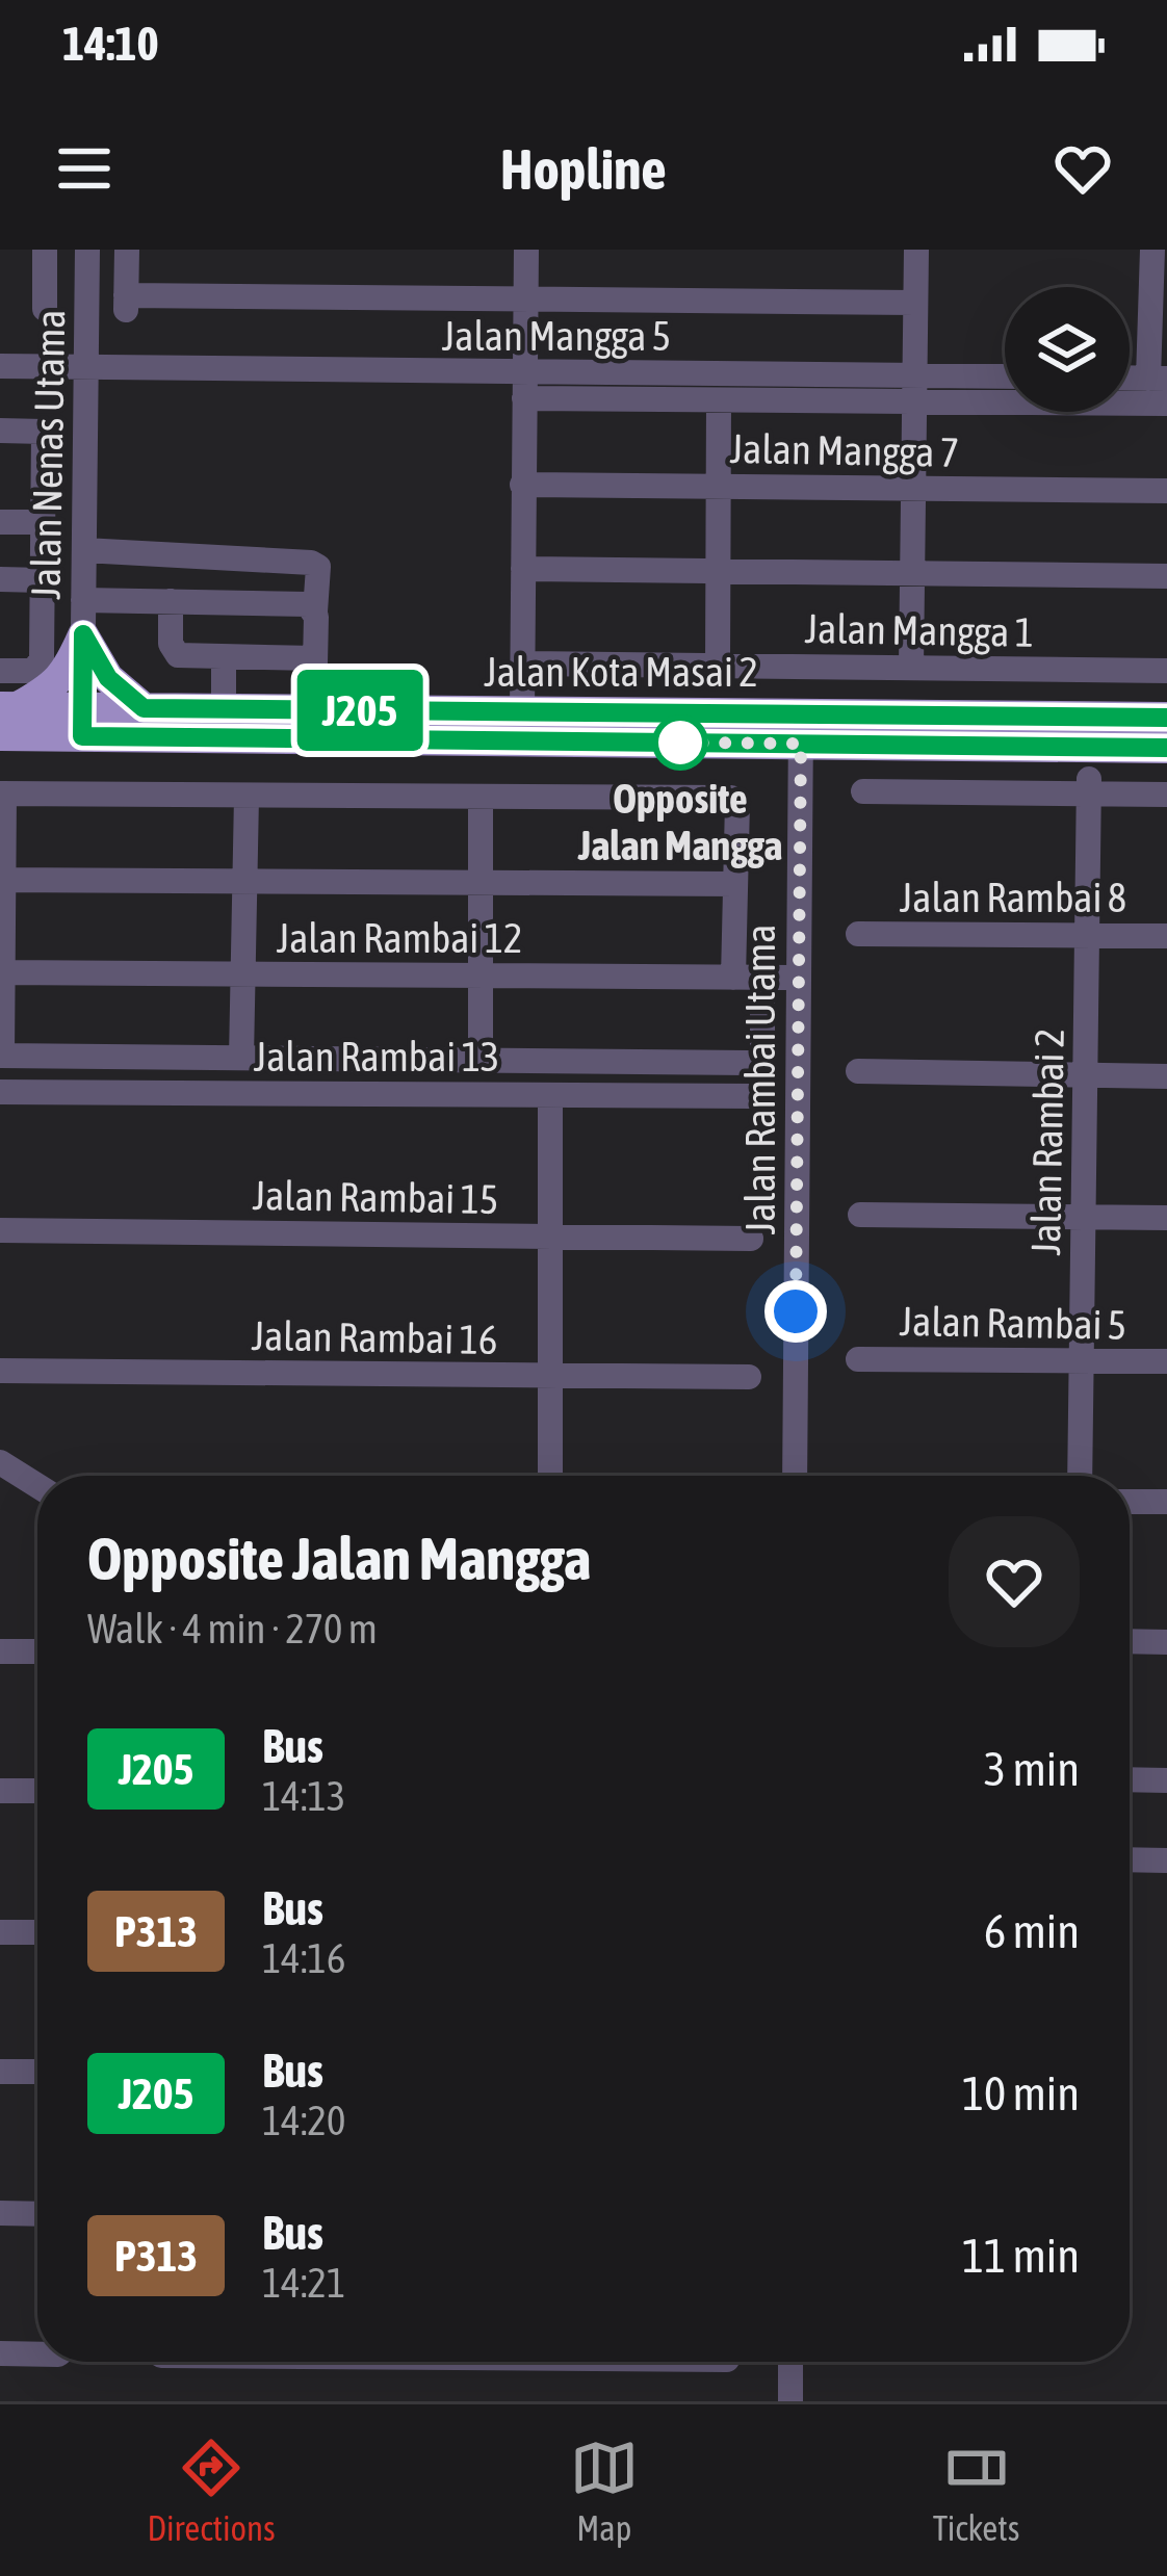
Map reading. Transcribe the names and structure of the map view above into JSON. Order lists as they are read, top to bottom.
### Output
{
  "streets": {
    "main road": ["Jalan Kota Masai 2"],
    "street": [
      "Jalan Mangga 5",
      "Jalan Mangga 7",
      "Jalan Nenas Utama",
      "Jalan Mangga 1",
      "Jalan Rambai 8",
      "Jalan Rambai 12",
      "Jalan Rambai 13",
      "Jalan Rambai Utama",
      "Jalan Rambai 2",
      "Jalan Rambai 15",
      "Jalan Rambai 5",
      "Jalan Rambai 16"
    ]
  },
  "crossings": [
    ["Jalan Mangga 5", "Jalan Nenas Utama"],
    ["Jalan Nenas Utama", "Jalan Kota Masai 2"],
    ["Jalan Kota Masai 2", "Jalan Rambai Utama"],
    ["Jalan Rambai 8", "Jalan Rambai 2"],
    ["Jalan Rambai 12", "Jalan Rambai Utama"],
    ["Jalan Rambai 2", "Jalan Rambai 5"]
  ],
  "places": ["Opposite Jalan Mangga"],
  "lines": ["bus line J205"],
  "page": {
    "status": "14:10",
    "header": "Hopline",
    "on_map": "J205",
    "heading": ["Opposite Jalan Mangga", "Walk · 4 min · 270 m"],
    "list": [
      {
        "mark": "J205",
        "name": "Bus",
        "note": "14:13",
        "value": "3 min"
      },
      {
        "mark": "P313",
        "name": "Bus",
        "note": "14:16",
        "value": "6 min"
      },
      {
        "mark": "J205",
        "name": "Bus",
        "note": "14:20",
        "value": "10 min"
      },
      {
        "mark": "P313",
        "name": "Bus",
        "note": "14:21",
        "value": "11 min"
      }
    ],
    "tabs": ["Directions", "Map", "Tickets"]
  }
}
